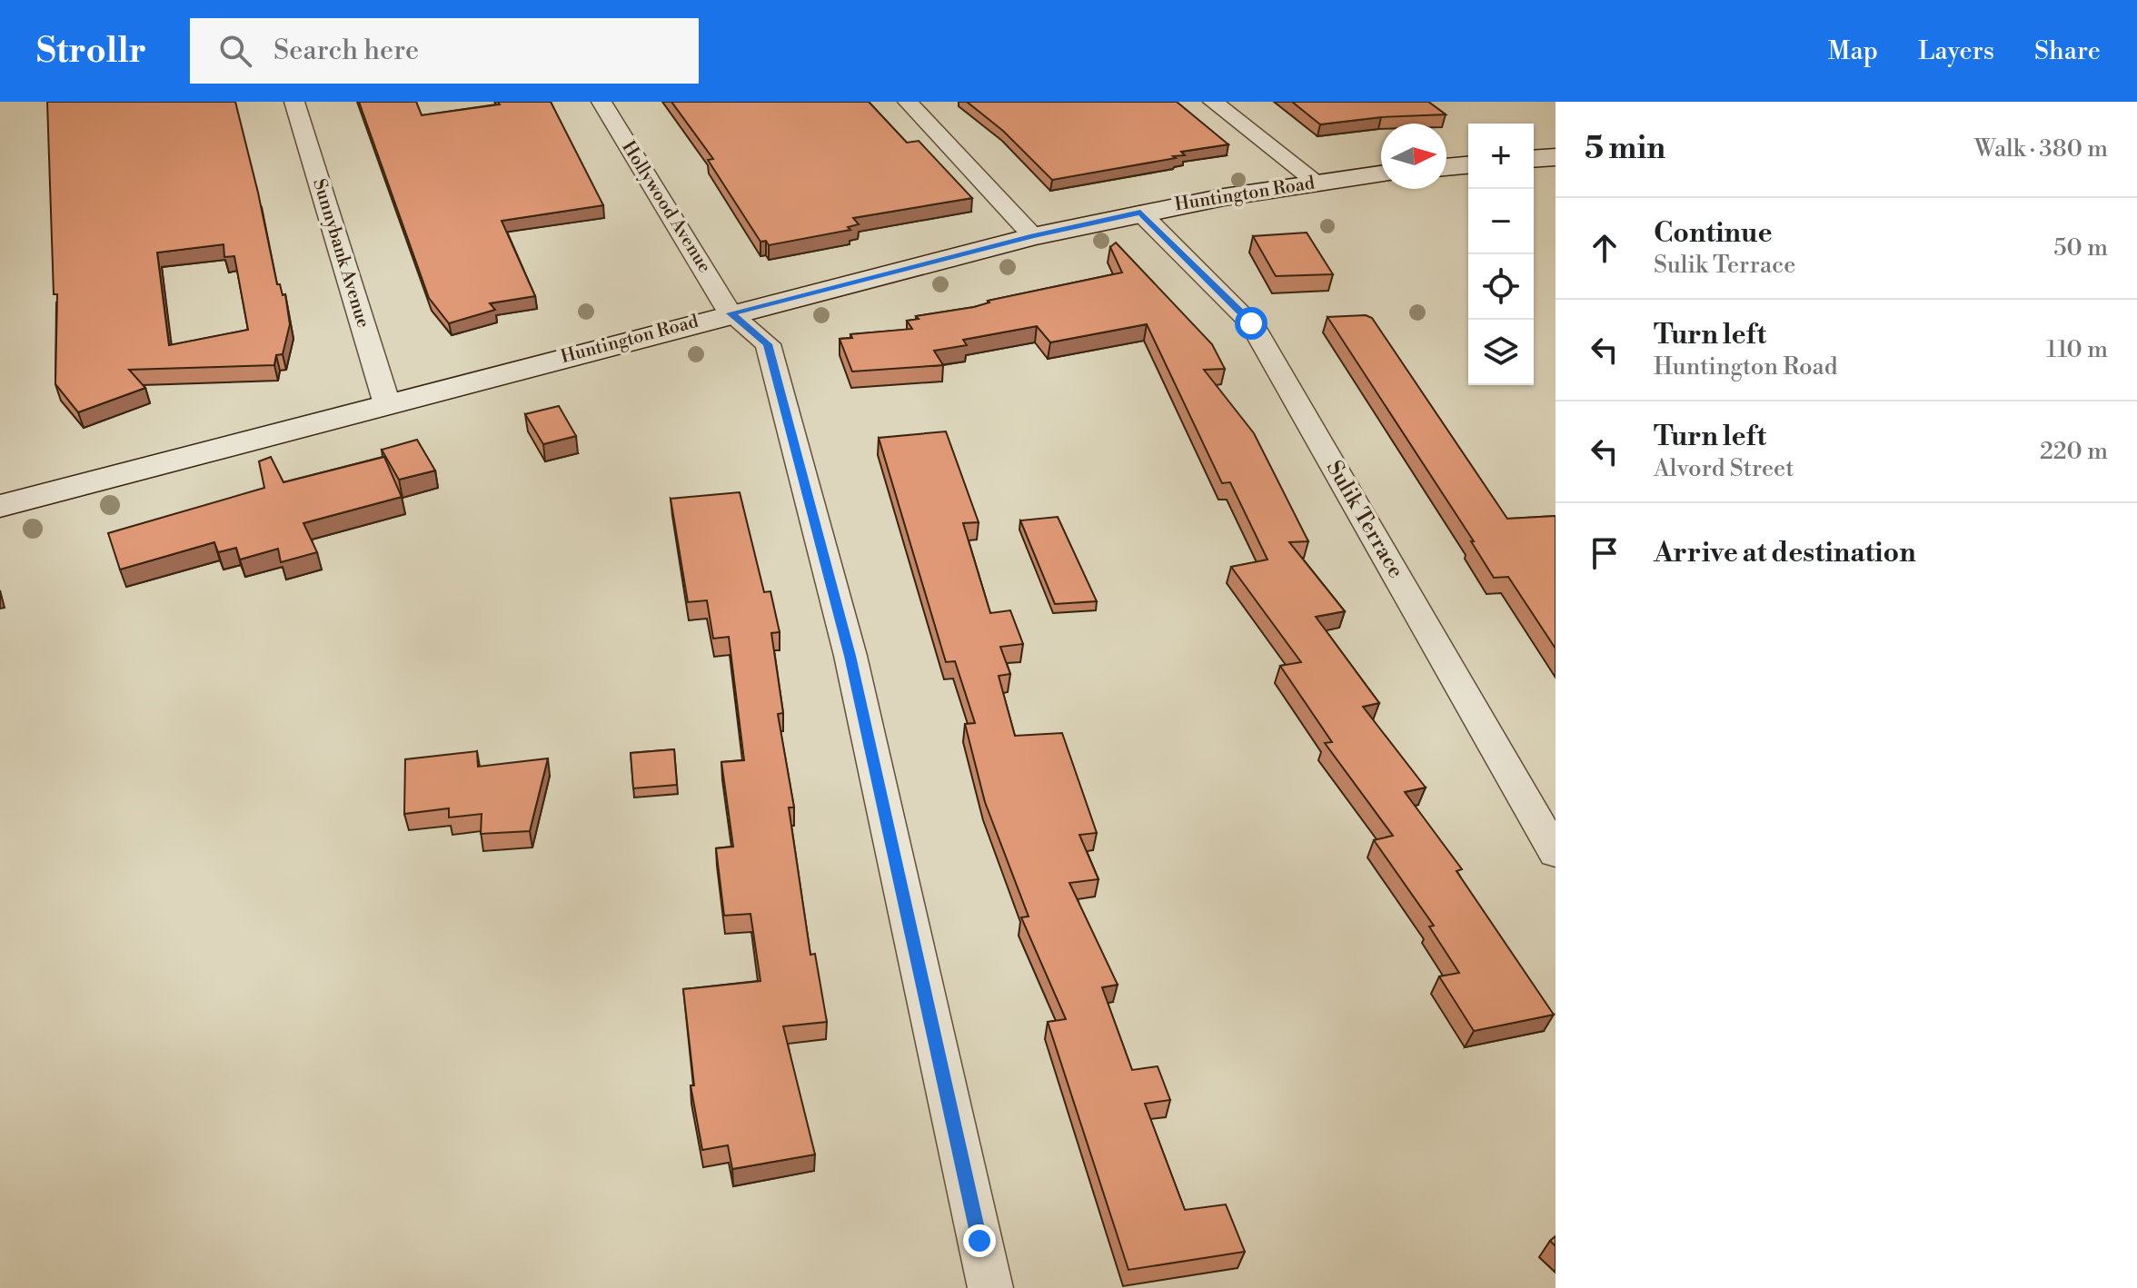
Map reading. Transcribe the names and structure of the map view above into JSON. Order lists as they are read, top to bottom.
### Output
{
  "streets": {
    "main road": ["Huntington Road"],
    "street": ["Hollywood Avenue", "Sunnybank Avenue", "Sulik Terrace"]
  },
  "crossings": [
    ["Huntington Road", "Hollywood Avenue"],
    ["Huntington Road", "Sunnybank Avenue"],
    ["Huntington Road", "Sulik Terrace"]
  ],
  "north": "right",
  "page": {
    "header": "Strollr",
    "search": "Search here",
    "nav": ["Map", "Layers", "Share"],
    "heading": ["5 min", "Walk · 380 m"],
    "map_buttons": ["+", "−"],
    "list": [
      ["Continue", "Sulik Terrace", "50 m"],
      ["Turn left", "Huntington Road", "110 m"],
      ["Turn left", "Alvord Street", "220 m"],
      "Arrive at destination"
    ]
  }
}
